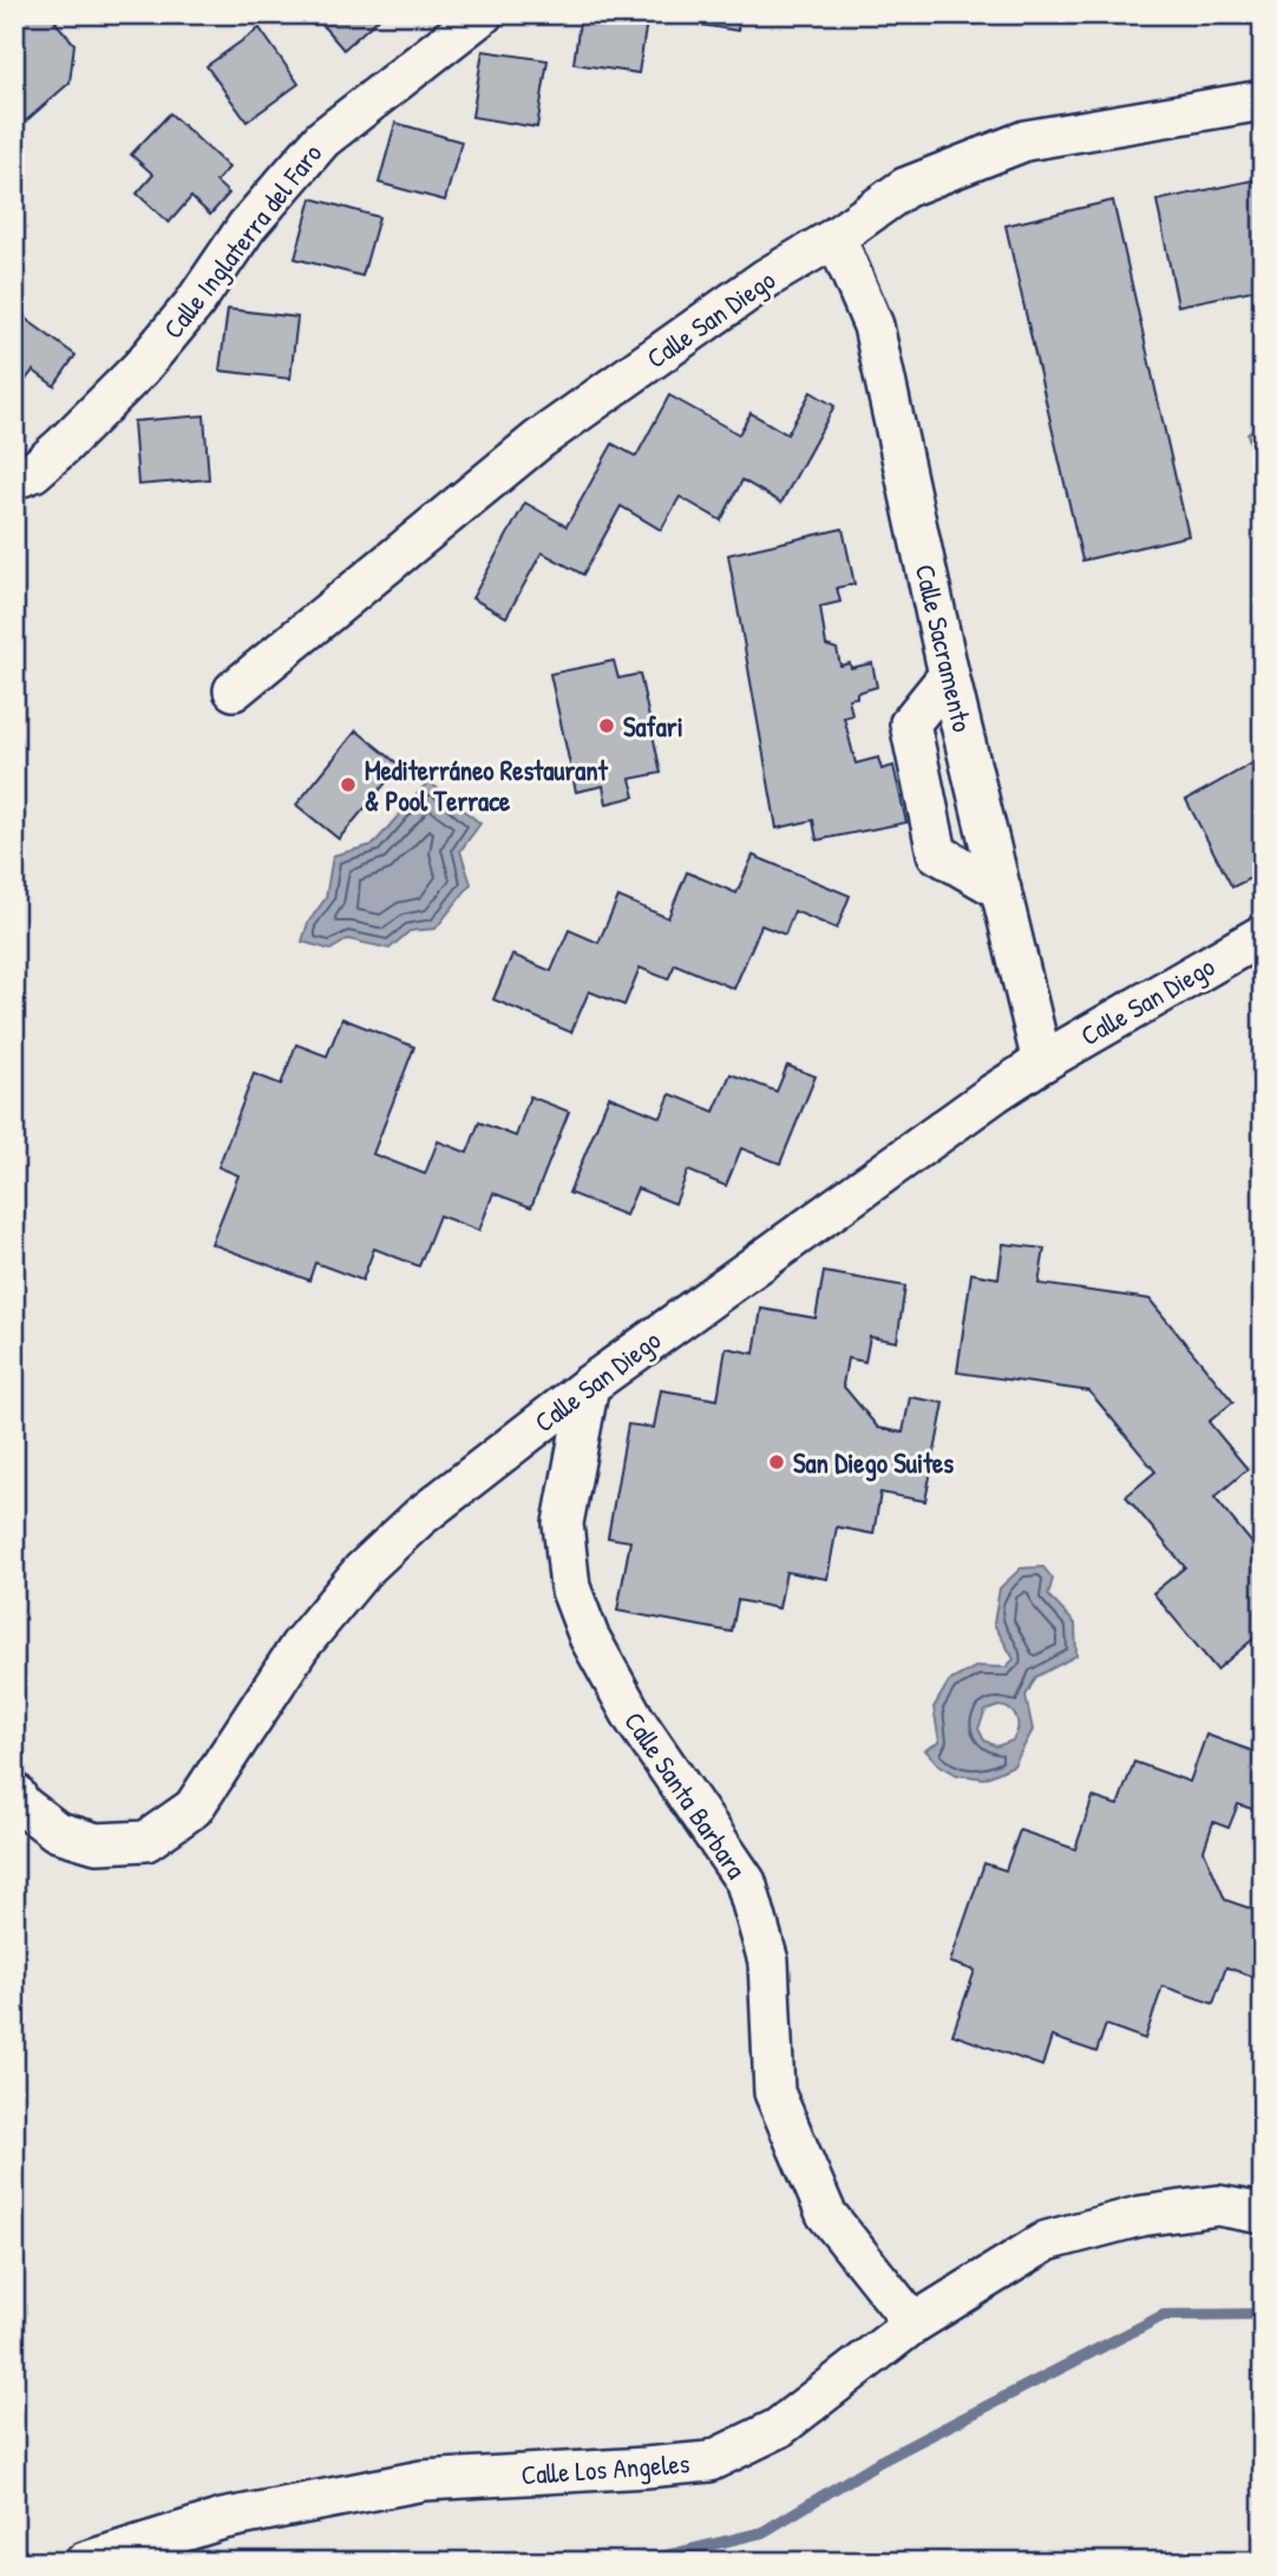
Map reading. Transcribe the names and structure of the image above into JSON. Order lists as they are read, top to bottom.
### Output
{
  "streets": {
    "street": [
      "Calle Inglaterra del Faro",
      "Calle San Diego",
      "Calle Sacramento",
      "Calle Santa Barbara",
      "Calle Los Angeles"
    ]
  },
  "crossings": [
    ["Calle San Diego", "Calle Sacramento"],
    ["Calle San Diego", "Calle Santa Barbara"],
    ["Calle Santa Barbara", "Calle Los Angeles"]
  ],
  "places": ["Safari", "Mediterráneo Restaurant & Pool Terrace", "San Diego Suites"]
}
